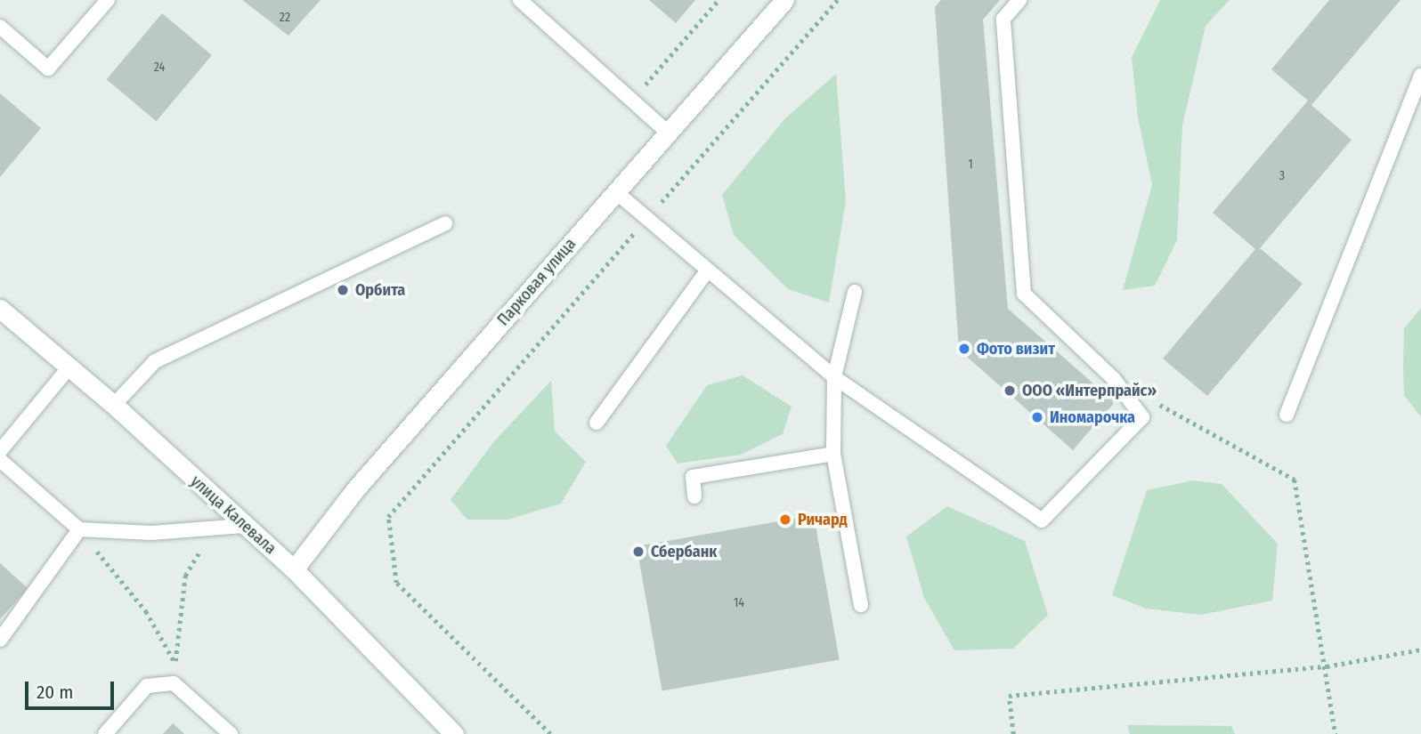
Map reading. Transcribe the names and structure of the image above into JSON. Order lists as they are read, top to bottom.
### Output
{
  "streets": {
    "main road": ["Парковая улица", "улица Калевала"]
  },
  "crossings": [
    ["Парковая улица", "улица Калевала"]
  ],
  "places": [
    "Орбита",
    "Фото визит",
    "ООО «Интерпрайс»",
    "Иномарочка",
    "Ричард",
    "Сбербанк"
  ],
  "house_numbers": [
    "22",
    "24",
    "1",
    "3",
    "14"
  ],
  "scale_bar": "20 m"
}
